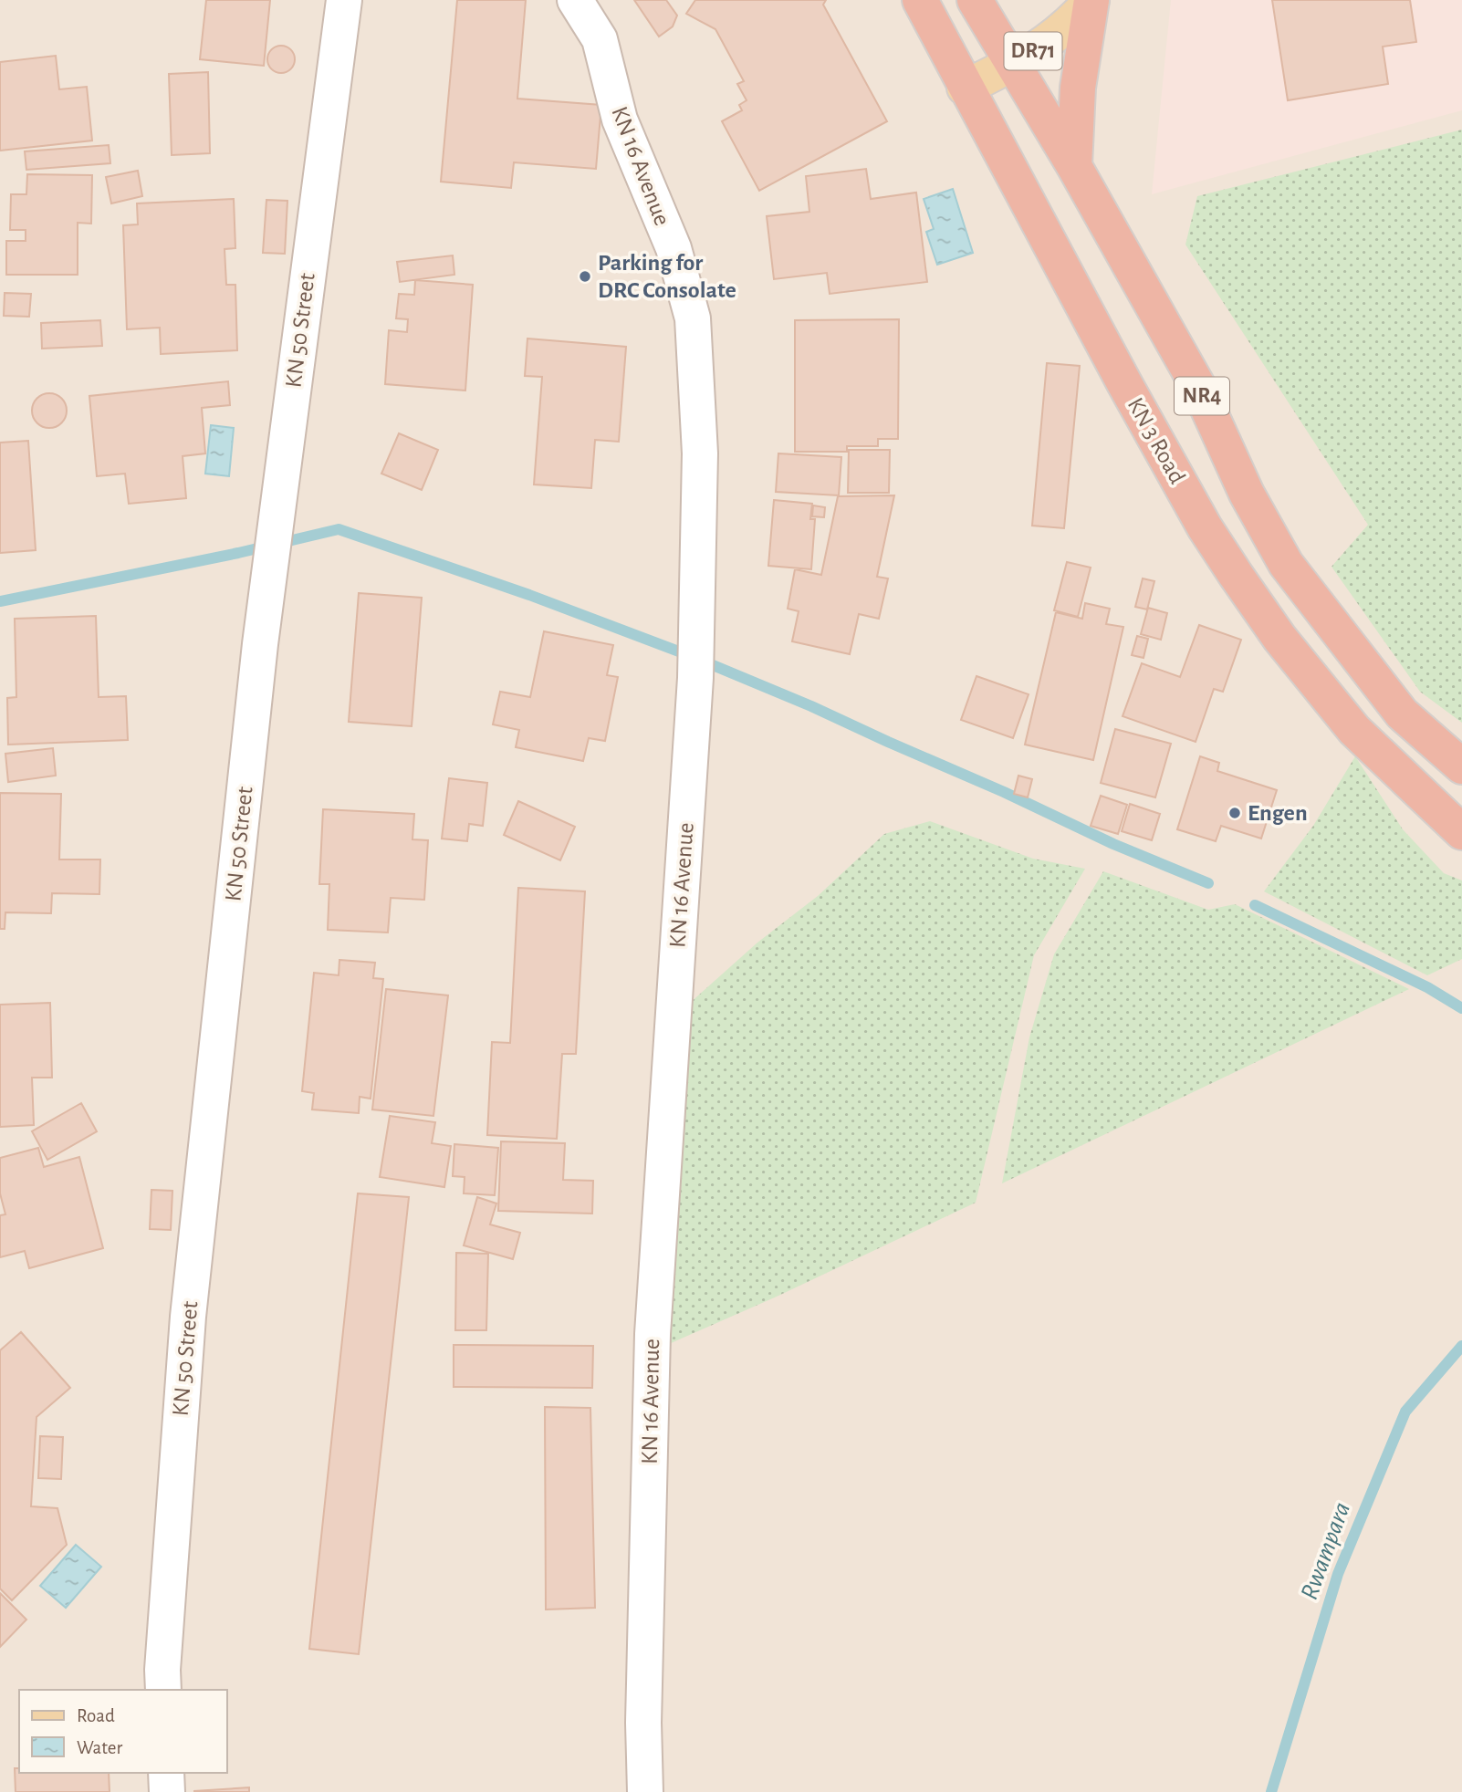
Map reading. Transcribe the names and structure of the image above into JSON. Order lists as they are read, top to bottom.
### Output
{
  "streets": {
    "highway": ["NR4", "KN 3 Road"],
    "main road": ["DR71"],
    "street": ["KN 16 Avenue", "KN 50 Street"]
  },
  "crossings": [
    ["DR71", "NR4"],
    ["DR71", "KN 3 Road"]
  ],
  "water": ["Rwampara"],
  "places": ["Parking for DRC Consolate", "Engen"],
  "legend": ["Road", "Water"]
}
